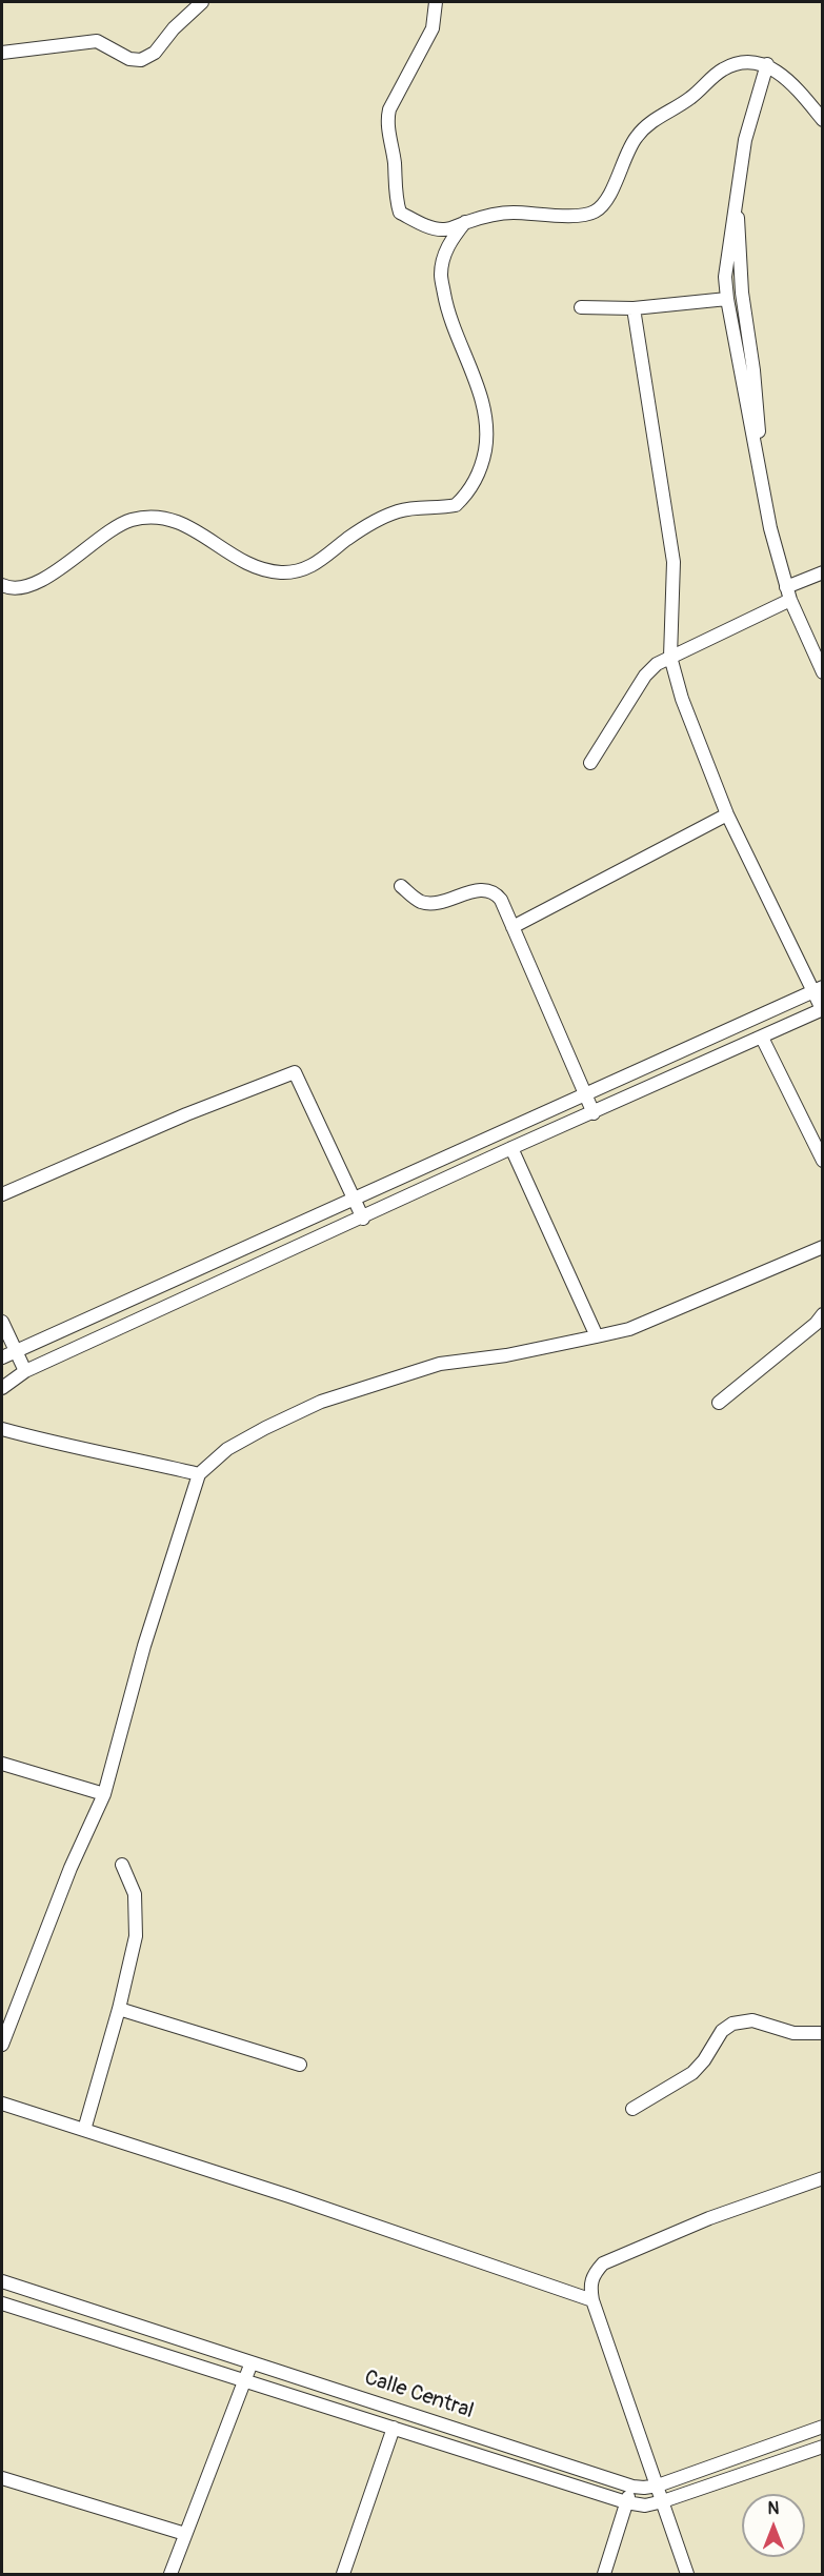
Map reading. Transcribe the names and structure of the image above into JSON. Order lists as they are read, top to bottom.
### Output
{
  "streets": {
    "street": ["Calle Central"]
  },
  "north": "top"
}
